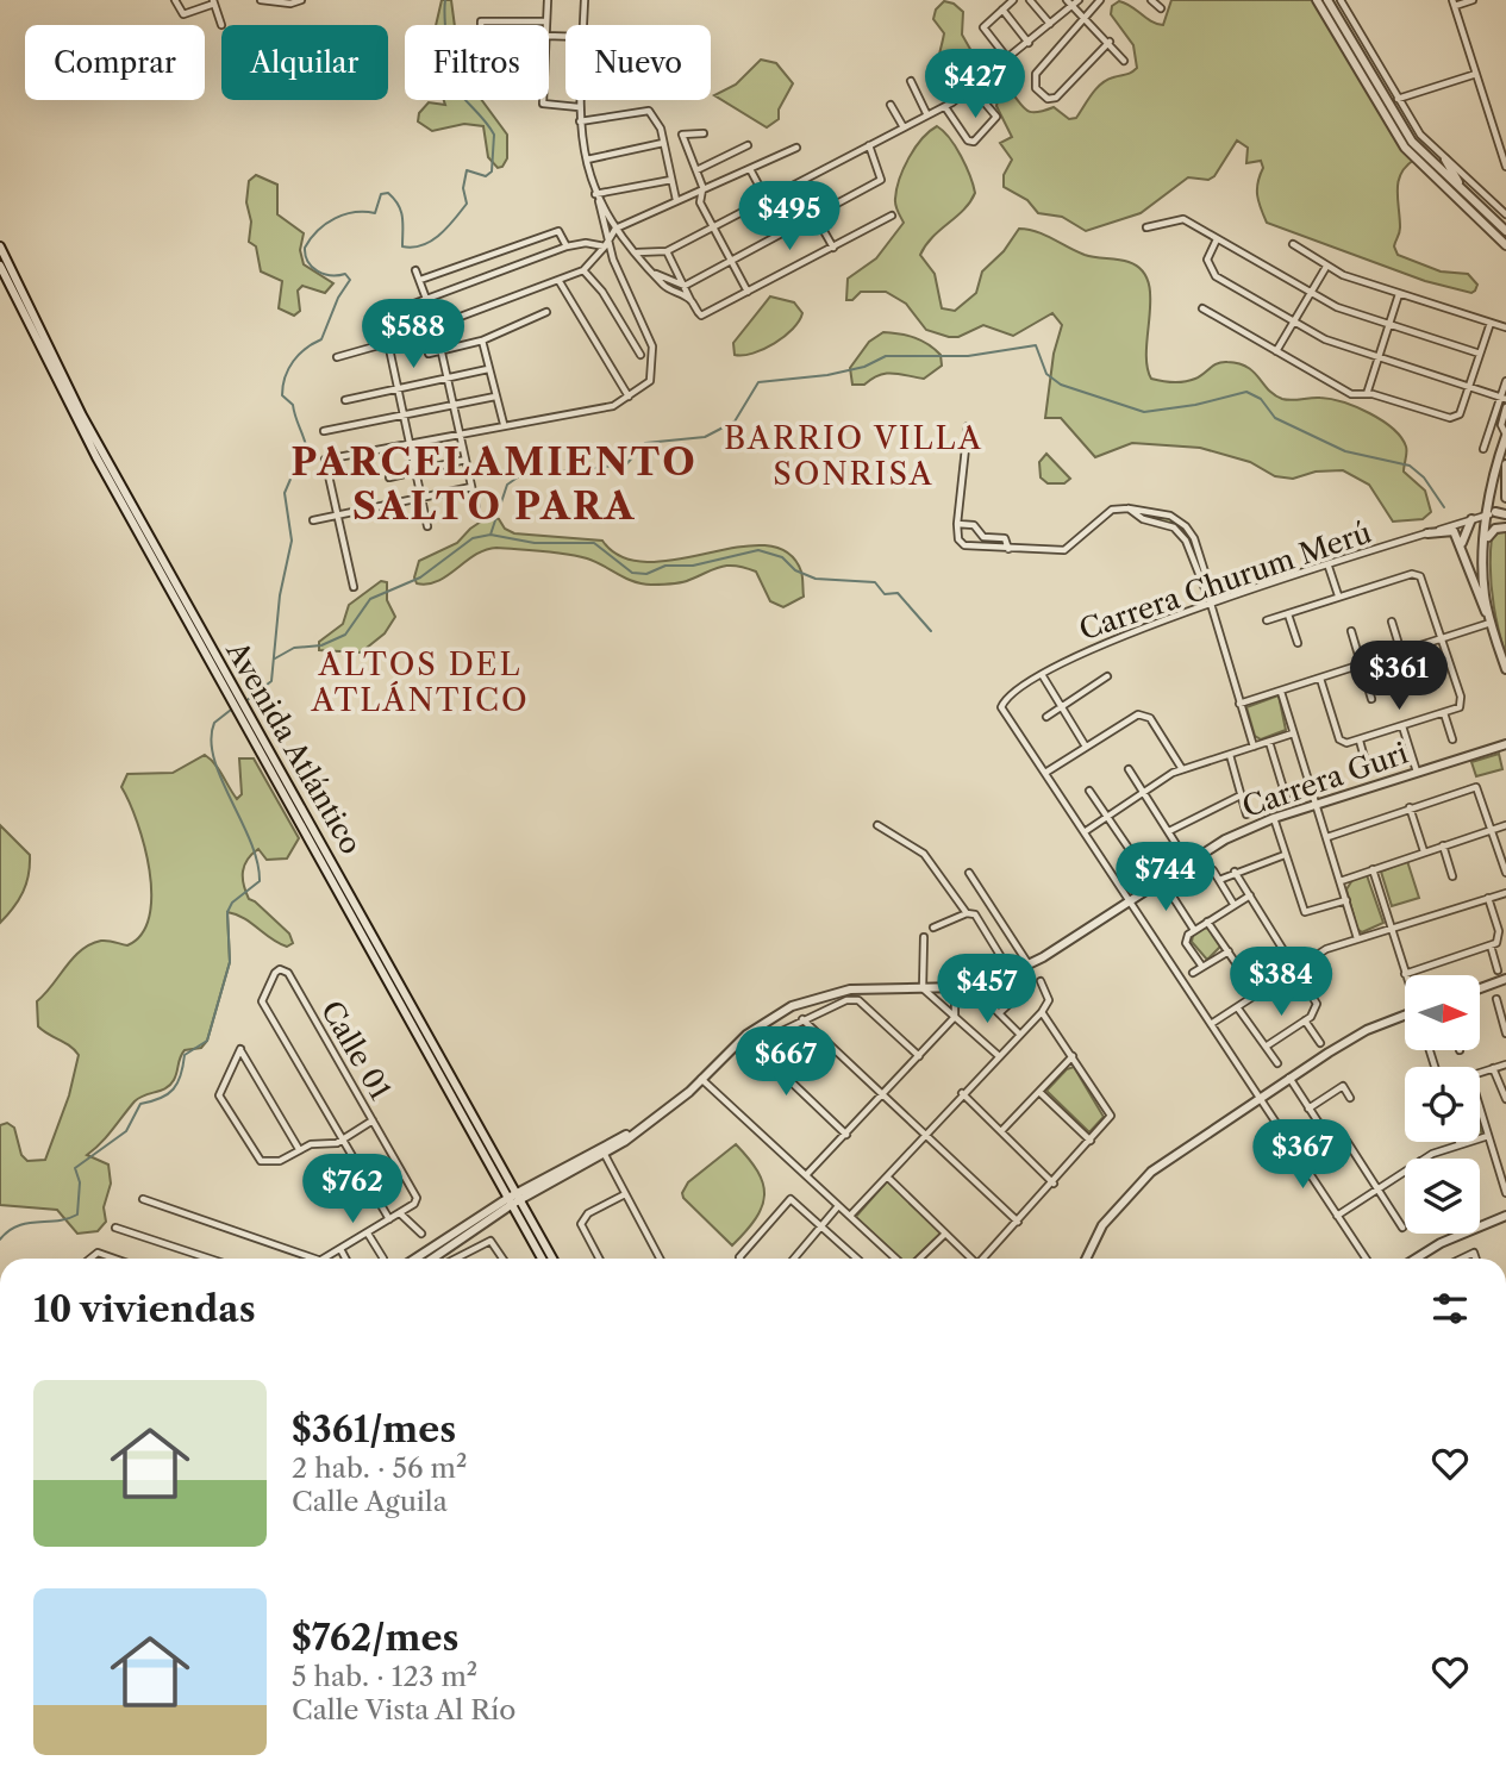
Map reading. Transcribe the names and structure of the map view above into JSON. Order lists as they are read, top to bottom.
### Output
{
  "streets": {
    "street": [
      "Carrera Churum Merú",
      "Avenida Atlántico",
      "Carrera Guri",
      "Calle 01"
    ]
  },
  "crossings": [
    ["Avenida Atlántico", "Carrera Guri"]
  ],
  "districts": ["BARRIO VILLA SONRISA", "PARCELAMIENTO SALTO PARA", "ALTOS DEL ATLÁNTICO"],
  "north": "right",
  "page": {
    "chip": [
      "Comprar",
      "Alquilar",
      "Filtros",
      "Nuevo"
    ],
    "price": [
      "$427",
      "$495",
      "$588",
      "$361",
      "$744",
      "$384",
      "$457",
      "$667",
      "$367",
      "$762"
    ],
    "heading": "10 viviendas",
    "list": [
      {
        "name": "$361/mes",
        "note": "2 hab. · 56 m² · Calle Aguila"
      },
      {
        "name": "$762/mes",
        "note": "5 hab. · 123 m² · Calle Vista Al Río"
      }
    ]
  }
}
